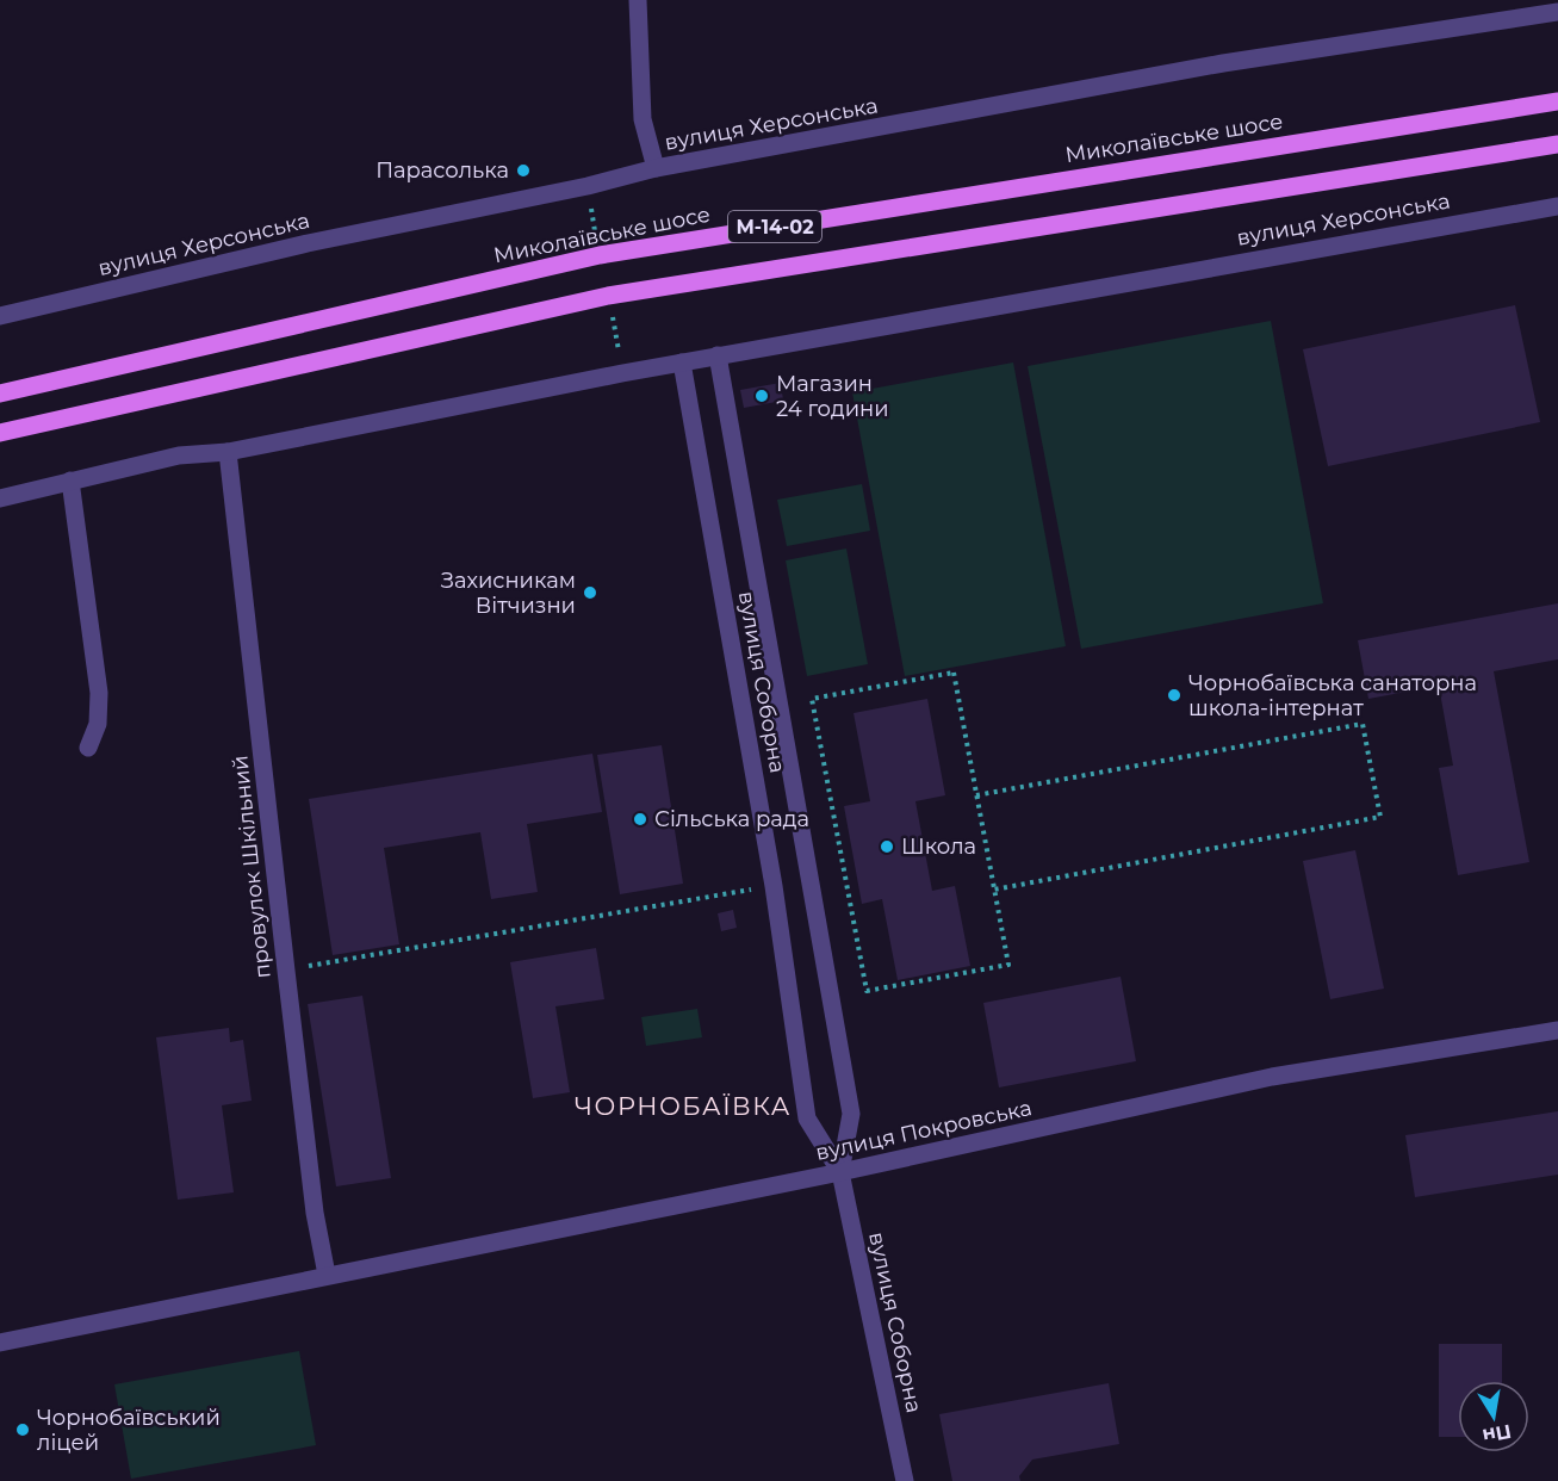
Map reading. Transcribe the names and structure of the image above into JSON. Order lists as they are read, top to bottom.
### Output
{
  "streets": {
    "main road": ["Миколаївське шосе", "М-14-02"],
    "street": [
      "вулиця Херсонська",
      "вулиця Соборна",
      "провулок Шкільний",
      "вулиця Покровська"
    ]
  },
  "crossings": [
    ["вулиця Херсонська", "вулиця Соборна"],
    ["вулиця Херсонська", "провулок Шкільний"],
    ["вулиця Соборна", "вулиця Покровська"],
    ["провулок Шкільний", "вулиця Покровська"]
  ],
  "districts": ["ЧОРНОБАЇВКА"],
  "places": [
    "Парасолька",
    "Магазин 24 години",
    "Захисникам Вітчизни",
    "Чорнобаївська санаторна школа-інтернат",
    "Сільська рада",
    "Школа",
    "Чорнобаївський ліцей"
  ],
  "north": "bottom"
}
